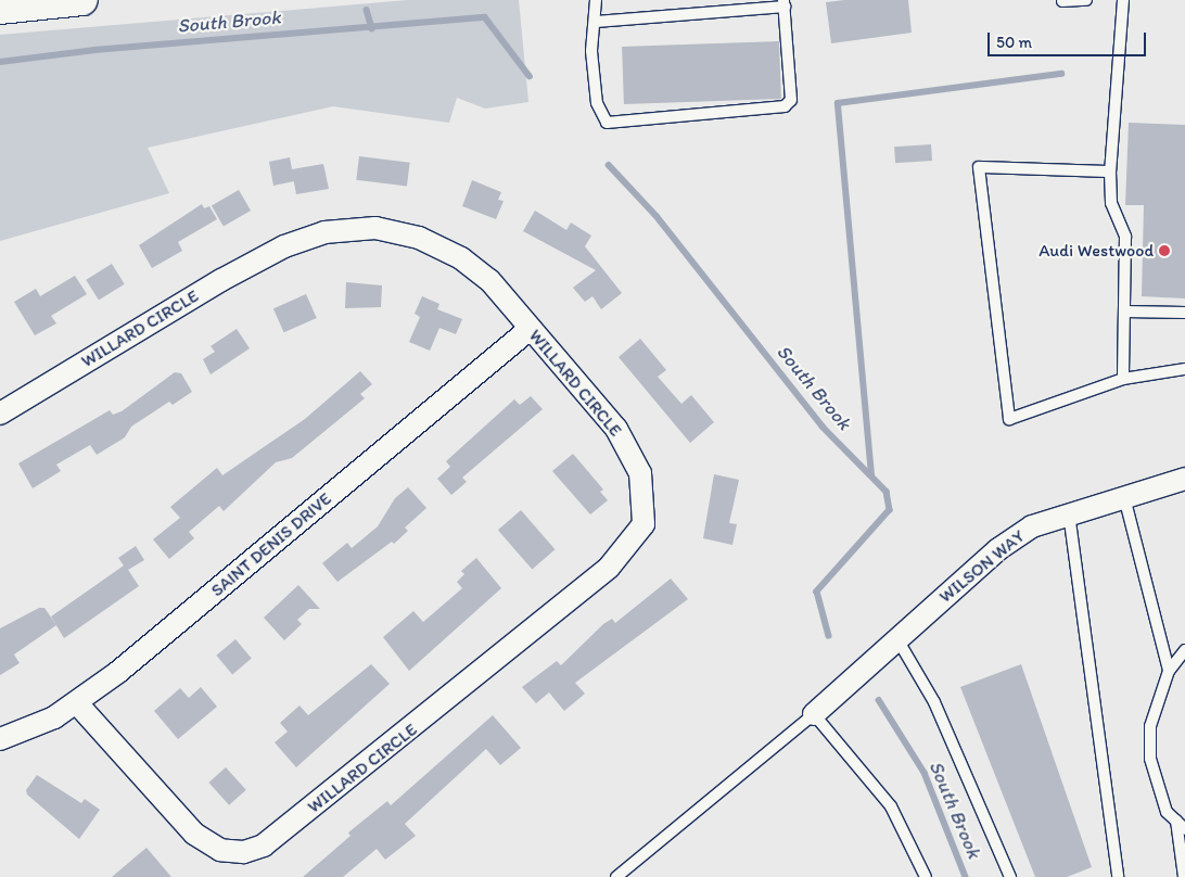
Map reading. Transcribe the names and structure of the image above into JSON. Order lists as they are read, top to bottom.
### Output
{
  "streets": {
    "street": ["WILLARD CIRCLE", "SAINT DENIS DRIVE", "WILSON WAY"]
  },
  "crossings": [
    ["WILLARD CIRCLE", "SAINT DENIS DRIVE"]
  ],
  "water": ["South Brook"],
  "places": ["Audi Westwood"],
  "scale_bar": "50 m"
}
